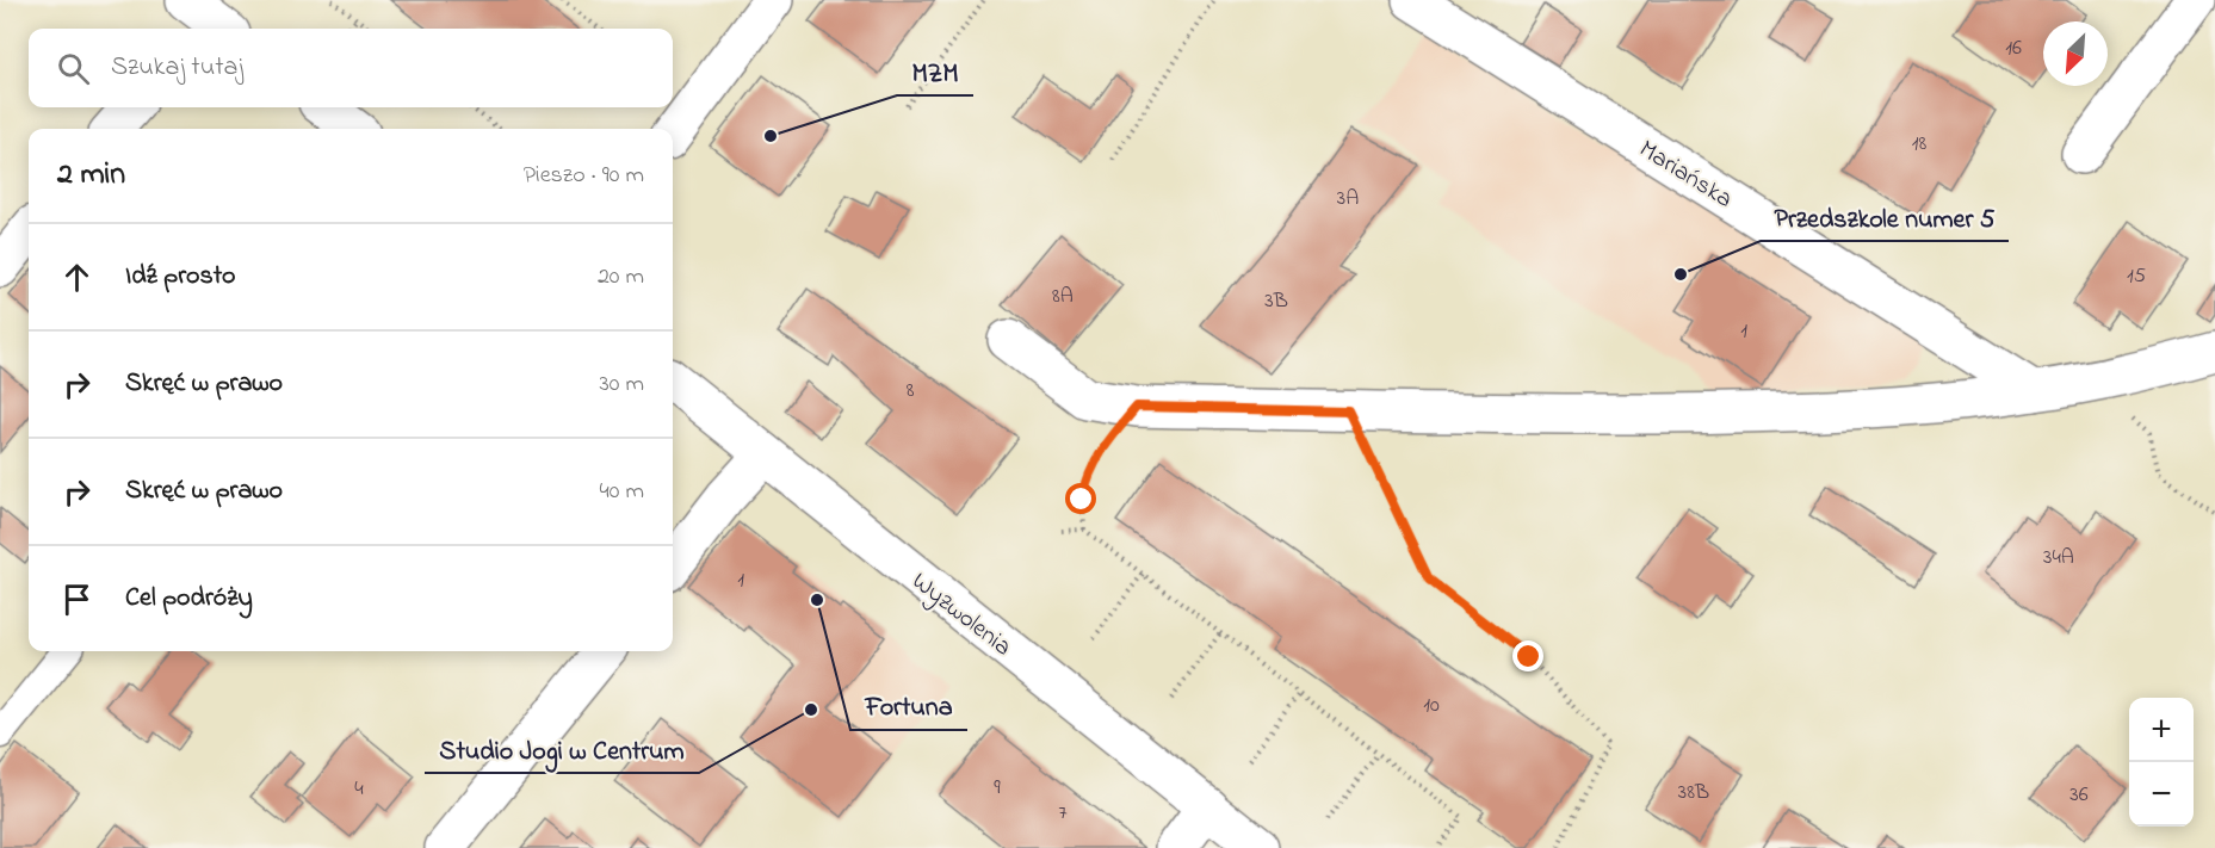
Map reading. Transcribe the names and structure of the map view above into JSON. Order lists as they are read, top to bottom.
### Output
{
  "streets": {
    "street": ["Mariańska", "Wyzwolenia"]
  },
  "places": [
    "MZM",
    "Przedszkole numer 5",
    "Fortuna",
    "Studio Jogi w Centrum"
  ],
  "house_numbers": [
    "16",
    "18",
    "3A",
    "15",
    "8A",
    "3B",
    "1",
    "8",
    "34A",
    "1",
    "10",
    "9",
    "4",
    "38B",
    "36",
    "7"
  ],
  "north": "bottom left",
  "page": {
    "search": "Szukaj tutaj",
    "heading": ["2 min", "Pieszo · 90 m"],
    "list": [
      ["Idź prosto", "20 m"],
      ["Skręć w prawo", "30 m"],
      ["Skręć w prawo", "40 m"],
      "Cel podróży"
    ],
    "map_buttons": ["+", "−"]
  }
}
